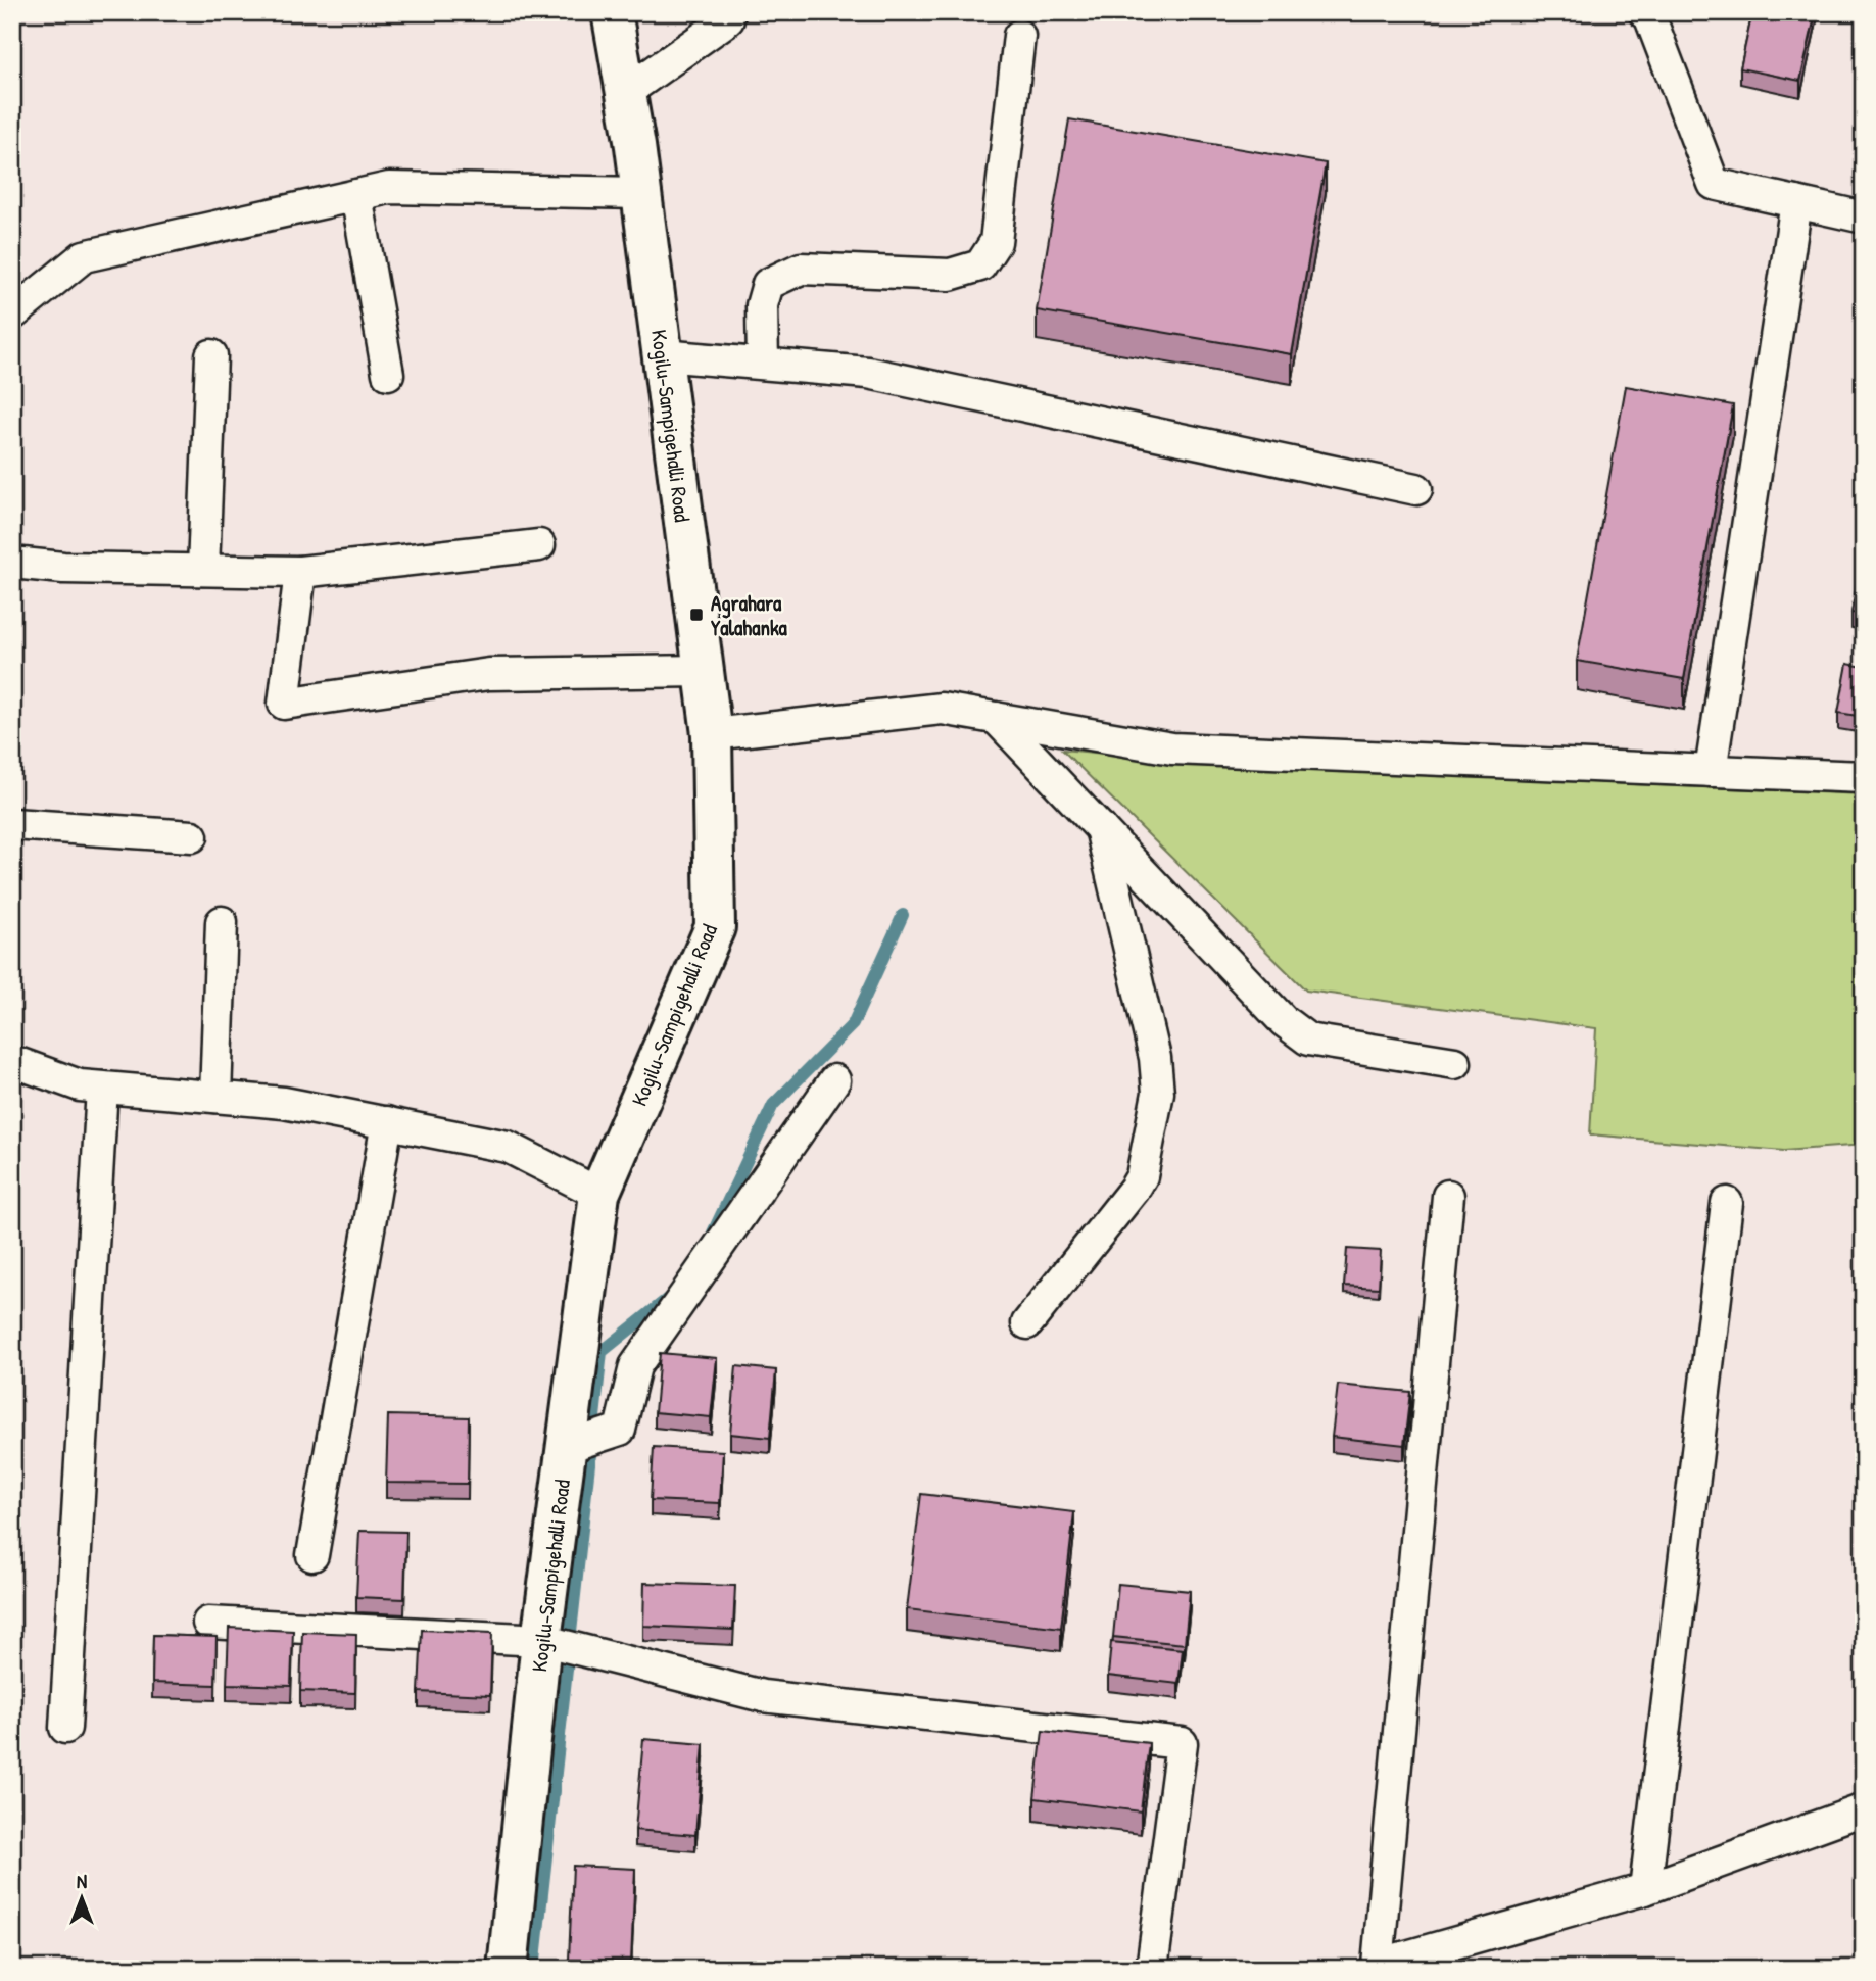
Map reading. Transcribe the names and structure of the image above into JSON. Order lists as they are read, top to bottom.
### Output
{
  "streets": {
    "street": ["Kogilu-Sampigehalli Road"]
  },
  "places": {
    "transit": ["Agrahara Yalahanka"]
  },
  "north": "top"
}
